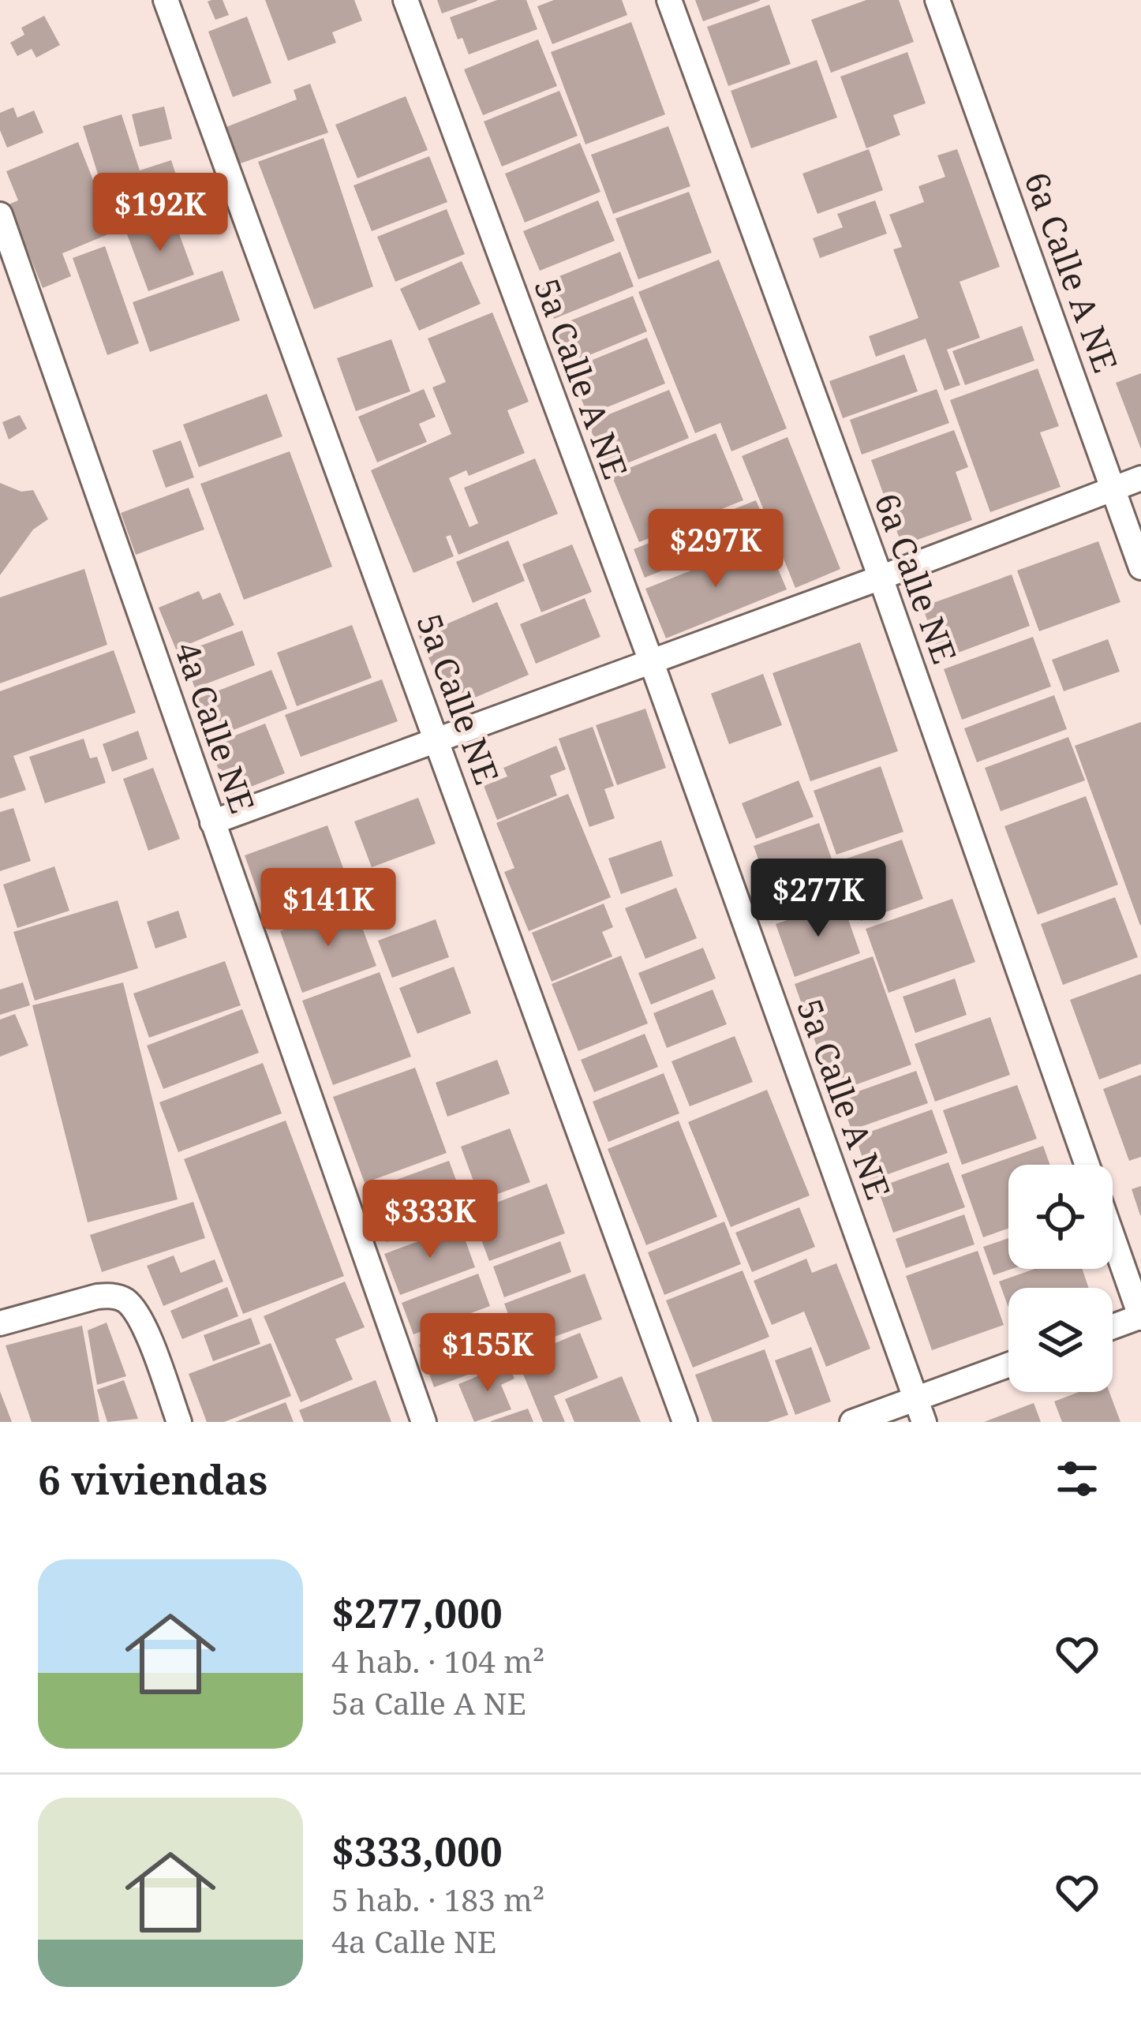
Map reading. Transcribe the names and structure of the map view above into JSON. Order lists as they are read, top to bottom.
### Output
{
  "streets": {
    "street": [
      "6a Calle A NE",
      "5a Calle A NE",
      "6a Calle NE",
      "5a Calle NE",
      "4a Calle NE"
    ]
  },
  "page": {
    "price": [
      "$192K",
      "$297K",
      "$277K",
      "$141K",
      "$333K",
      "$155K"
    ],
    "heading": "6 viviendas",
    "list": [
      {
        "name": "$277,000",
        "note": "4 hab. · 104 m² · 5a Calle A NE"
      },
      {
        "name": "$333,000",
        "note": "5 hab. · 183 m² · 4a Calle NE"
      }
    ]
  }
}
